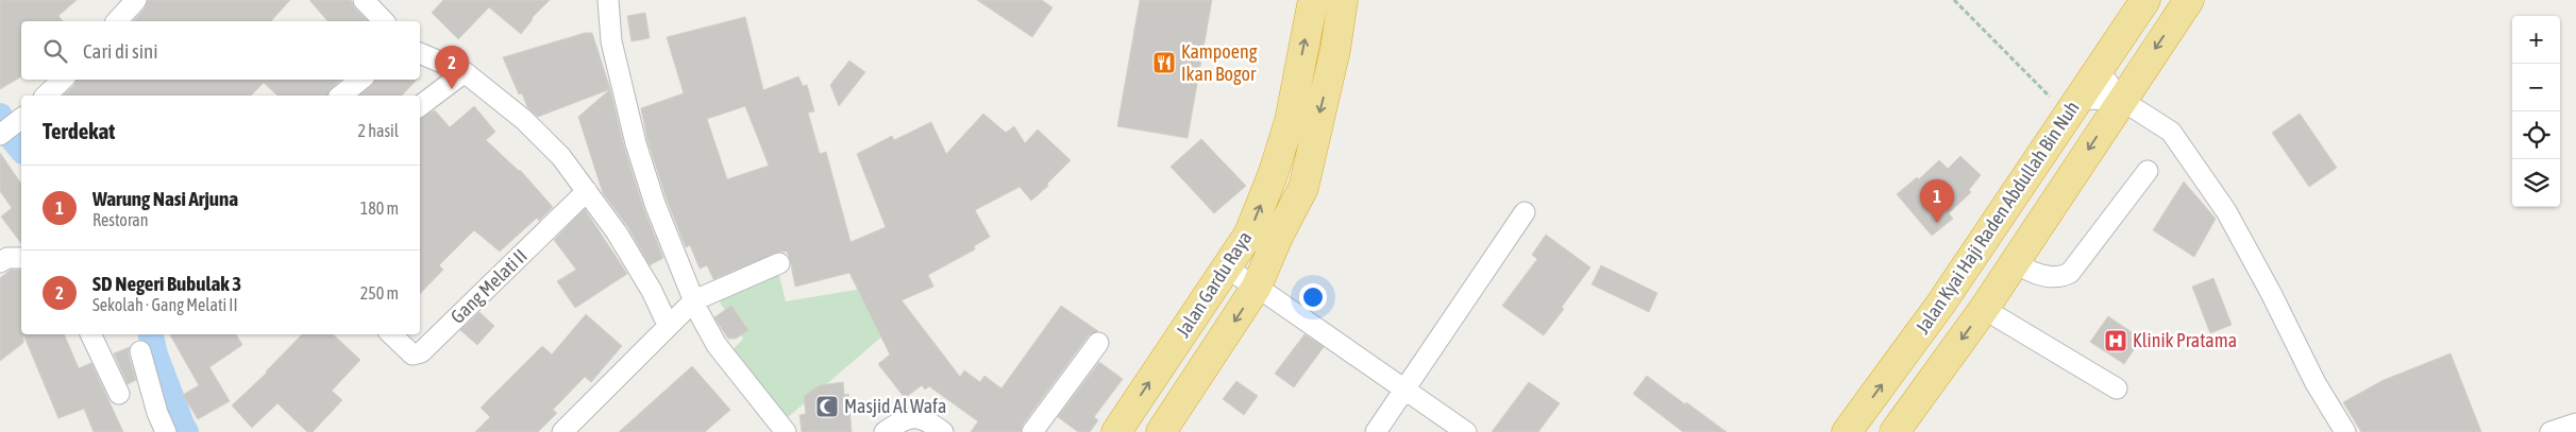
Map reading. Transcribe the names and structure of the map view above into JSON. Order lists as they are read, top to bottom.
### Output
{
  "streets": {
    "highway": ["Jalan Kyai Haji Raden Abdullah Bin Nuh", "Jalan Gardu Raya"],
    "street": ["Gang Melati II"]
  },
  "places": {
    "restaurant": ["Kampoeng Ikan Bogor"],
    "hospital": ["Klinik Pratama"],
    "mosque": ["Masjid Al Wafa"]
  },
  "page": {
    "map_buttons": ["+", "−"],
    "search": "Cari di sini",
    "pins": ["2", "1"],
    "heading": ["Terdekat", "2 hasil"],
    "list": [
      {
        "mark": "1",
        "name": "Warung Nasi Arjuna",
        "note": "Restoran",
        "value": "180 m"
      },
      {
        "mark": "2",
        "name": "SD Negeri Bubulak 3",
        "note": "Sekolah · Gang Melati II",
        "value": "250 m"
      }
    ]
  }
}
